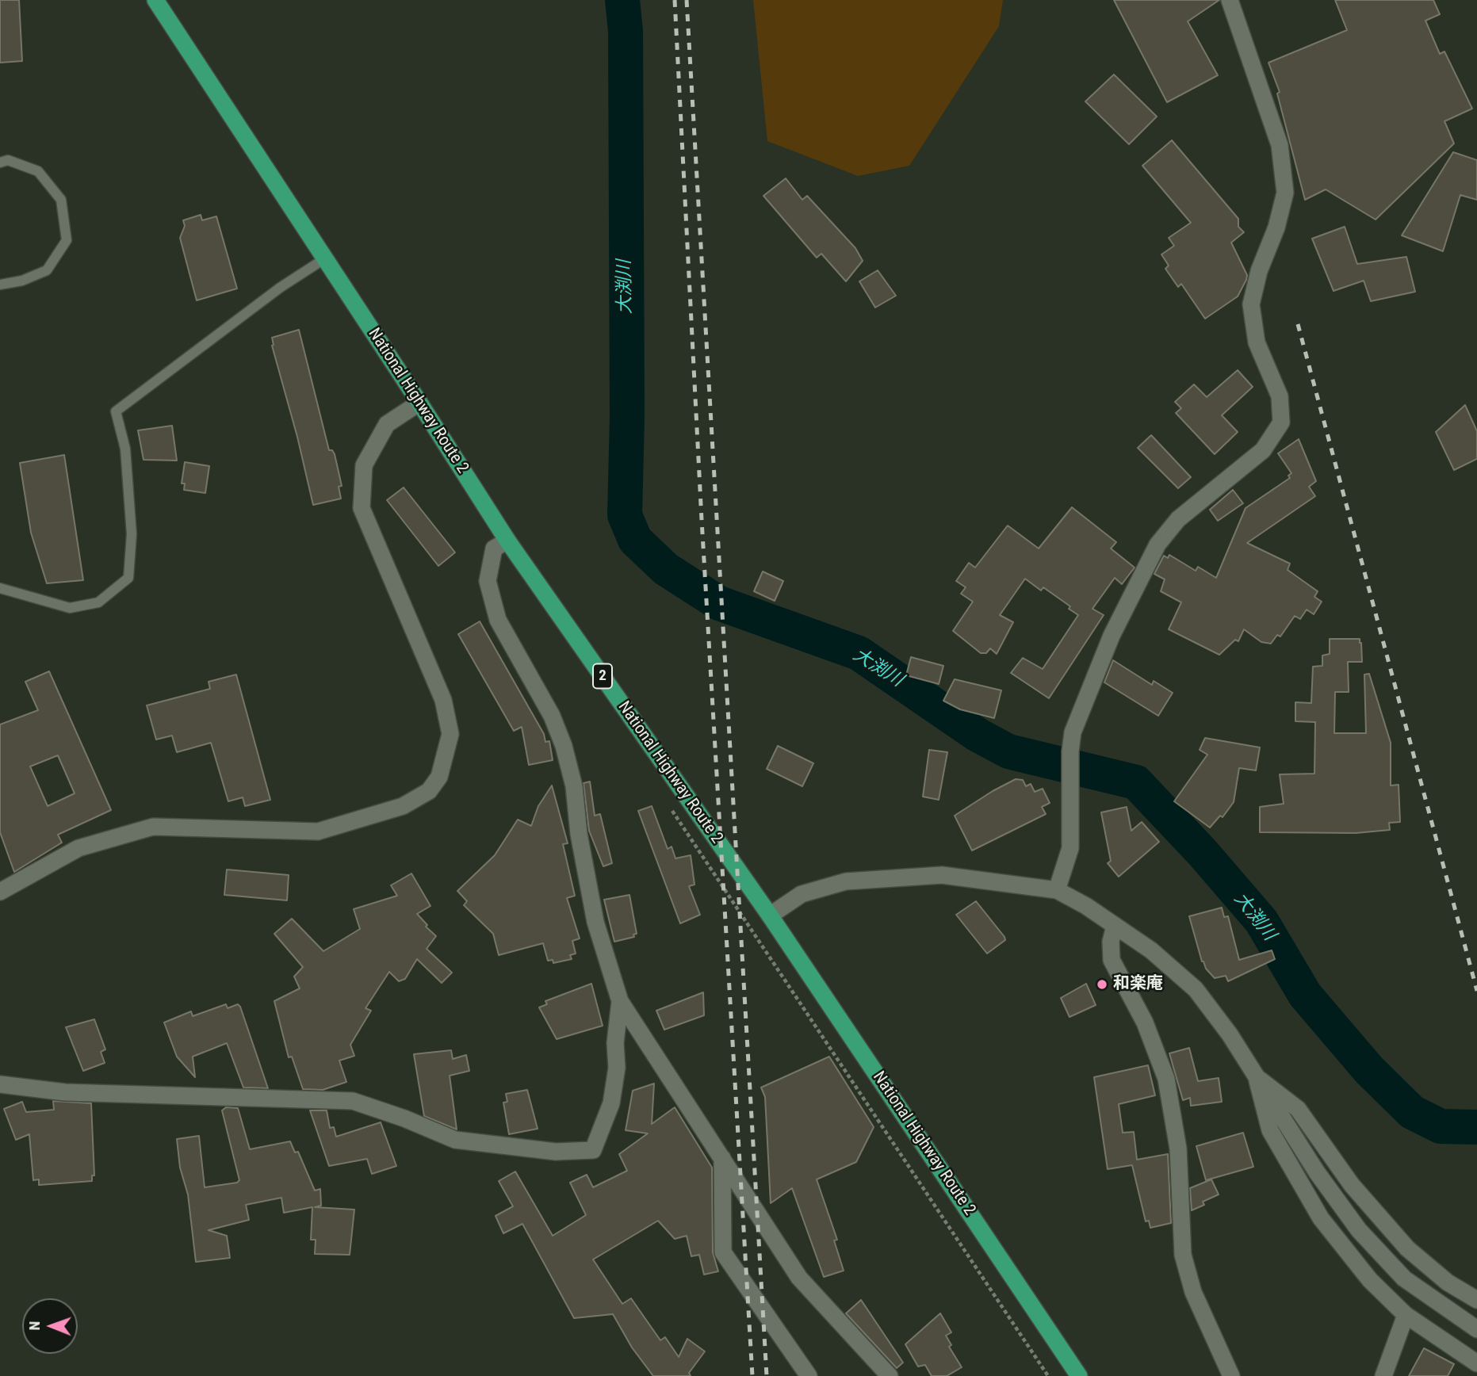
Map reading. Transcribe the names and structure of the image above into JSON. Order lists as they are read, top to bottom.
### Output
{
  "streets": {
    "highway": ["National Highway Route 2", "2"]
  },
  "water": ["大渕川"],
  "places": ["和楽庵"],
  "north": "left"
}
